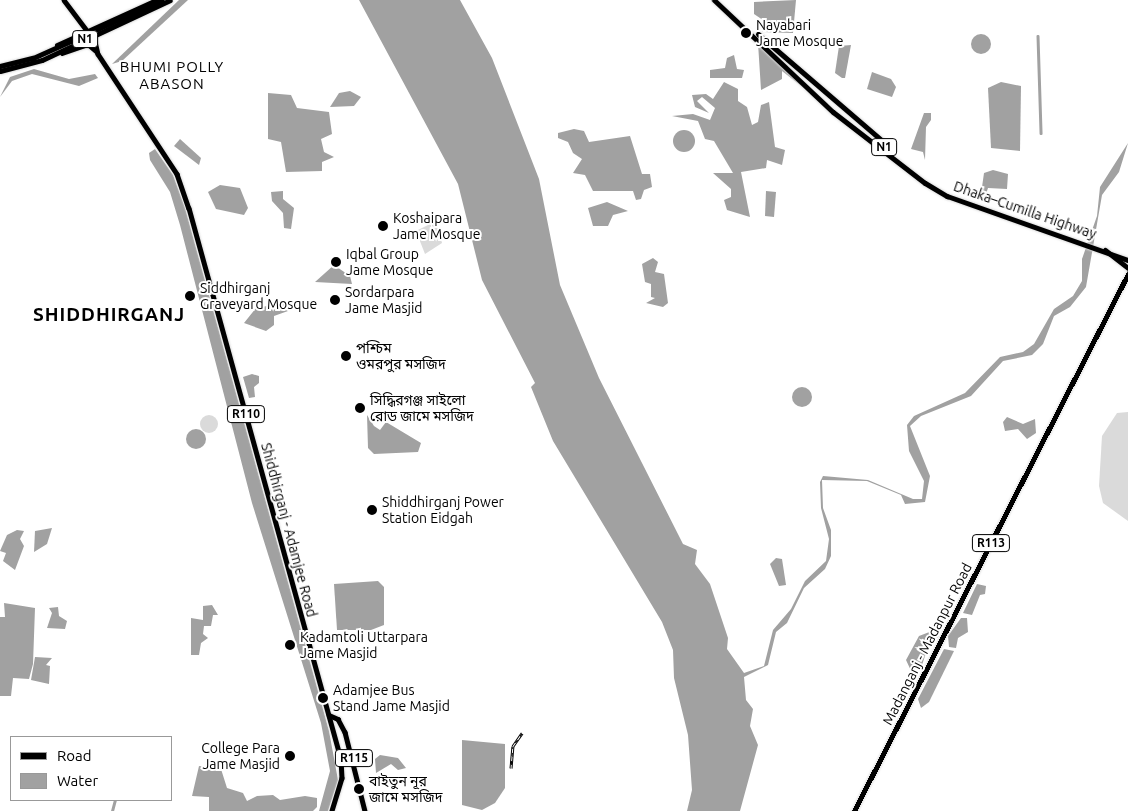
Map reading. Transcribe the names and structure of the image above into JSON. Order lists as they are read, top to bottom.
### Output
{
  "streets": {
    "highway": ["N1", "Dhaka–Cumilla Highway"],
    "main road": [
      "R110",
      "Shiddhirganj - Adamjee Road",
      "R113",
      "Madanganj - Madanpur Road",
      "R115"
    ]
  },
  "crossings": [
    ["Shiddhirganj - Adamjee Road", "R115"]
  ],
  "districts": ["BHUMI POLLY ABASON", "SHIDDHIRGANJ"],
  "places": [
    "Nayabari Jame Mosque",
    "Koshaipara Jame Mosque",
    "Iqbal Group Jame Mosque",
    "Siddhirganj Graveyard Mosque",
    "Sordarpara Jame Masjid",
    "পশ্চিম ওমরপুর মসজিদ",
    "সিদ্ধিরগঞ্জ সাইলো রোড জামে মসজিদ",
    "Shiddhirganj Power Station Eidgah",
    "Kadamtoli Uttarpara Jame Masjid",
    "Adamjee Bus Stand Jame Masjid",
    "College Para Jame Masjid",
    "বাইতুন নূর জামে মসজিদ"
  ],
  "legend": ["Road", "Water"]
}
